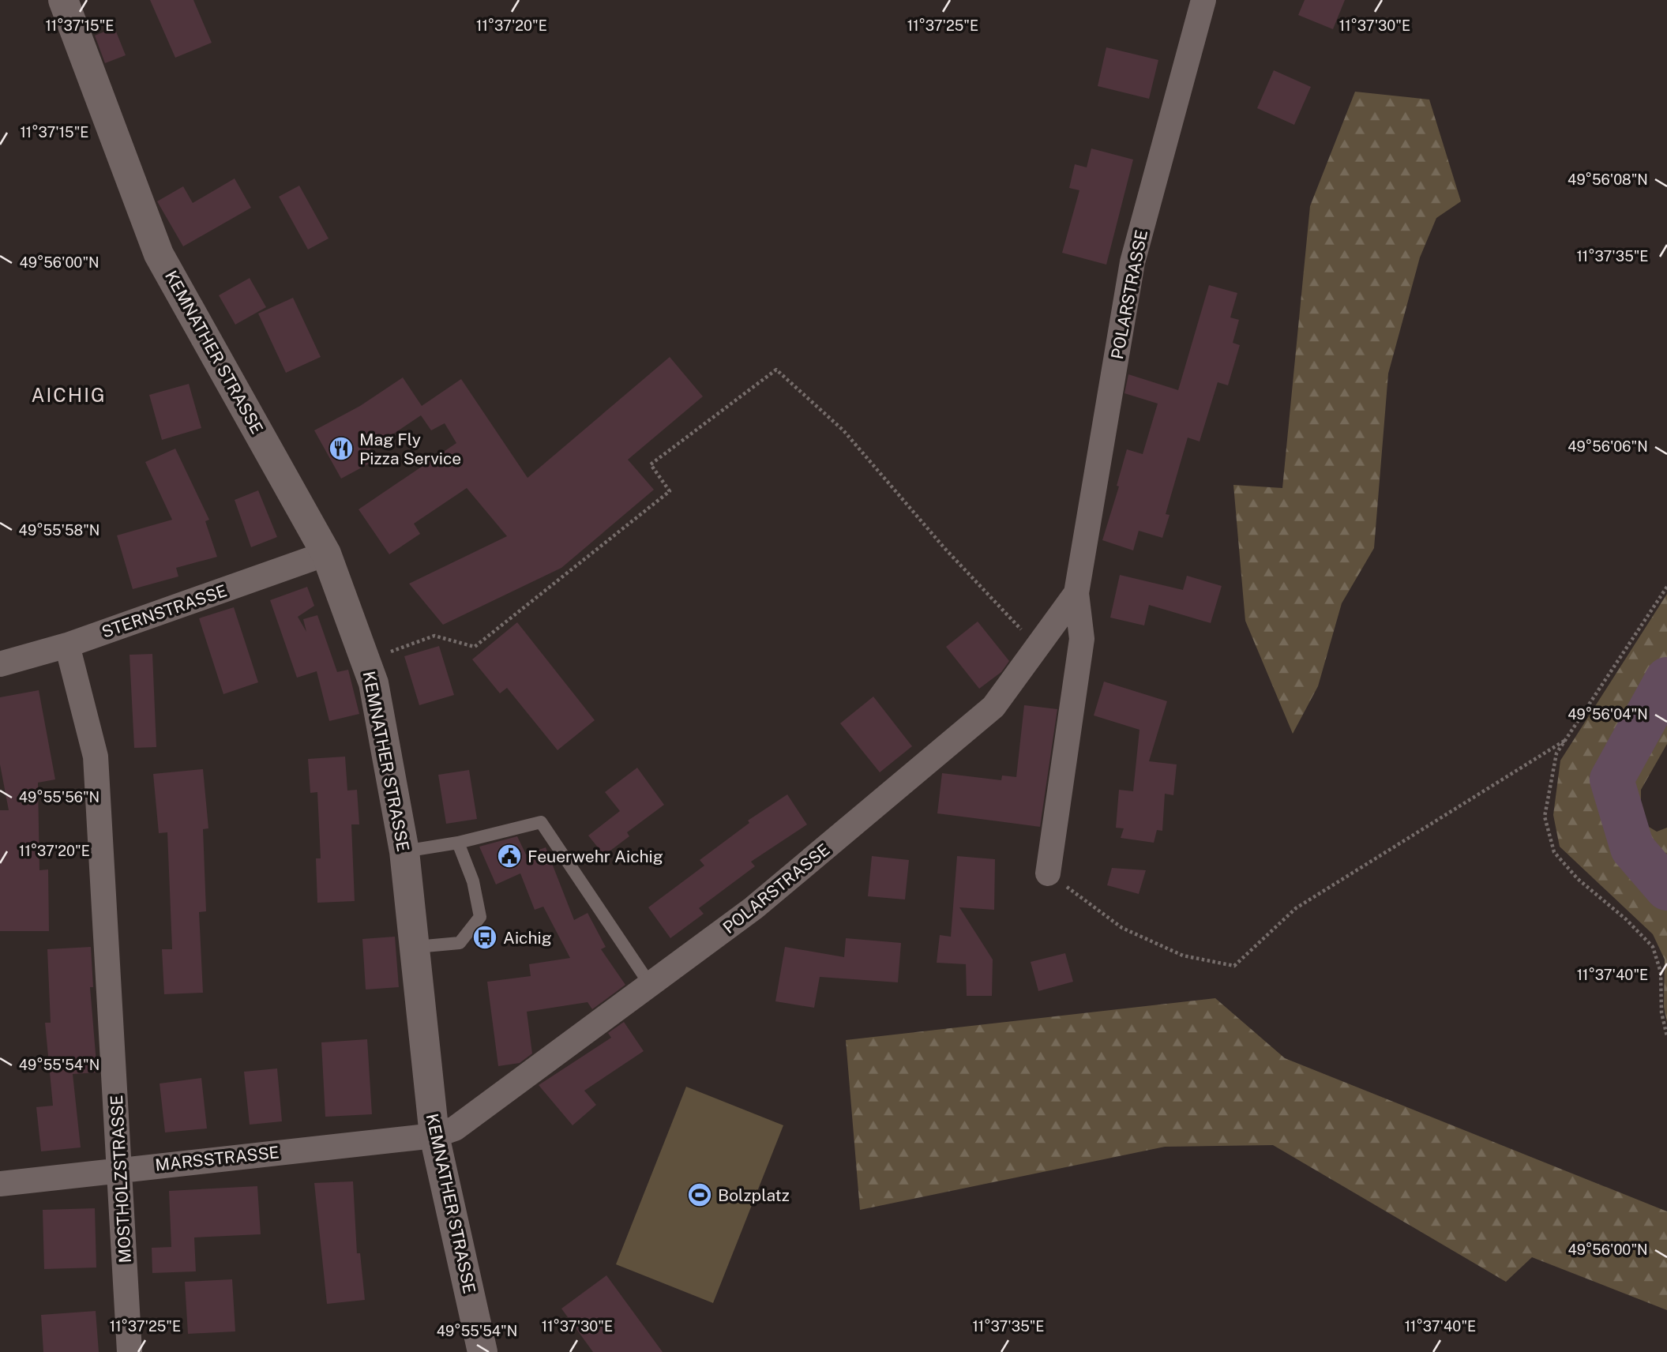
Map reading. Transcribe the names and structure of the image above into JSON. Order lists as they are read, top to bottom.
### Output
{
  "streets": {
    "main road": ["KEMNATHER STRASSE"],
    "street": [
      "POLARSTRASSE",
      "STERNSTRASSE",
      "MARSSTRASSE",
      "MOSTHOLZSTRASSE"
    ]
  },
  "crossings": [
    ["POLARSTRASSE", "KEMNATHER STRASSE"],
    ["POLARSTRASSE", "MARSSTRASSE"],
    ["KEMNATHER STRASSE", "STERNSTRASSE"],
    ["KEMNATHER STRASSE", "MARSSTRASSE"],
    ["STERNSTRASSE", "MOSTHOLZSTRASSE"],
    ["MARSSTRASSE", "MOSTHOLZSTRASSE"]
  ],
  "districts": ["AICHIG"],
  "places": {
    "restaurant": ["Mag Fly Pizza Service"],
    "public building": ["Feuerwehr Aichig"],
    "bus stop": ["Aichig"],
    "sports": ["Bolzplatz"]
  },
  "coordinates": [
    "11°37'25\"E",
    "11°37'15\"E",
    "11°37'20\"E",
    "11°37'30\"E",
    "49°56'08\"N",
    "11°37'35\"E",
    "49°56'00\"N",
    "49°56'06\"N",
    "49°55'58\"N",
    "49°56'04\"N",
    "49°55'56\"N",
    "11°37'40\"E",
    "49°55'54\"N"
  ]
}
